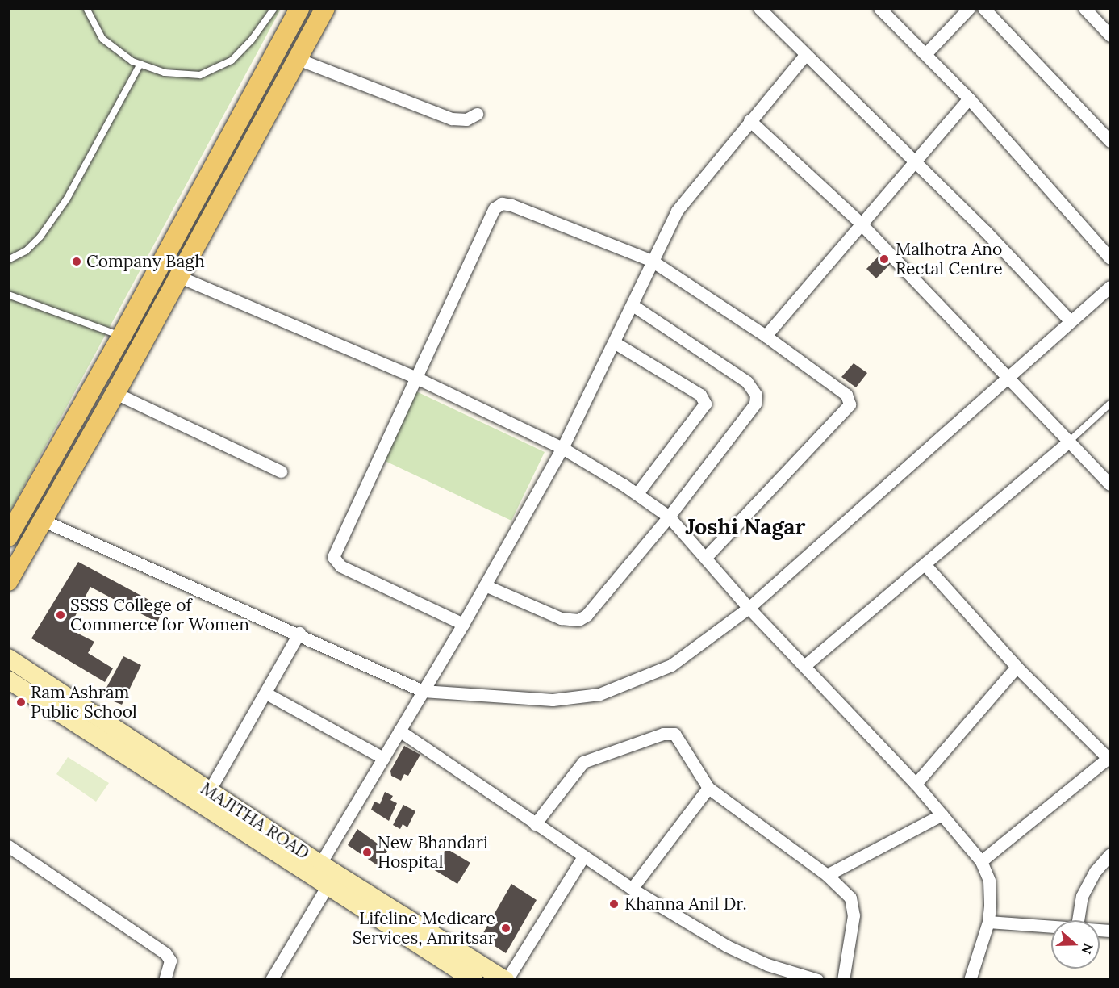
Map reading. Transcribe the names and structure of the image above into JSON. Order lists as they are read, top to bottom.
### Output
{
  "streets": {
    "main road": ["MAJITHA ROAD"]
  },
  "districts": ["Joshi Nagar"],
  "places": [
    "Malhotra Ano Rectal Centre",
    "Company Bagh",
    "SSSS College of Commerce for Women",
    "Ram Ashram Public School",
    "New Bhandari Hospital",
    "Khanna Anil Dr.",
    "Lifeline Medicare Services, Amritsar"
  ],
  "north": "right"
}
